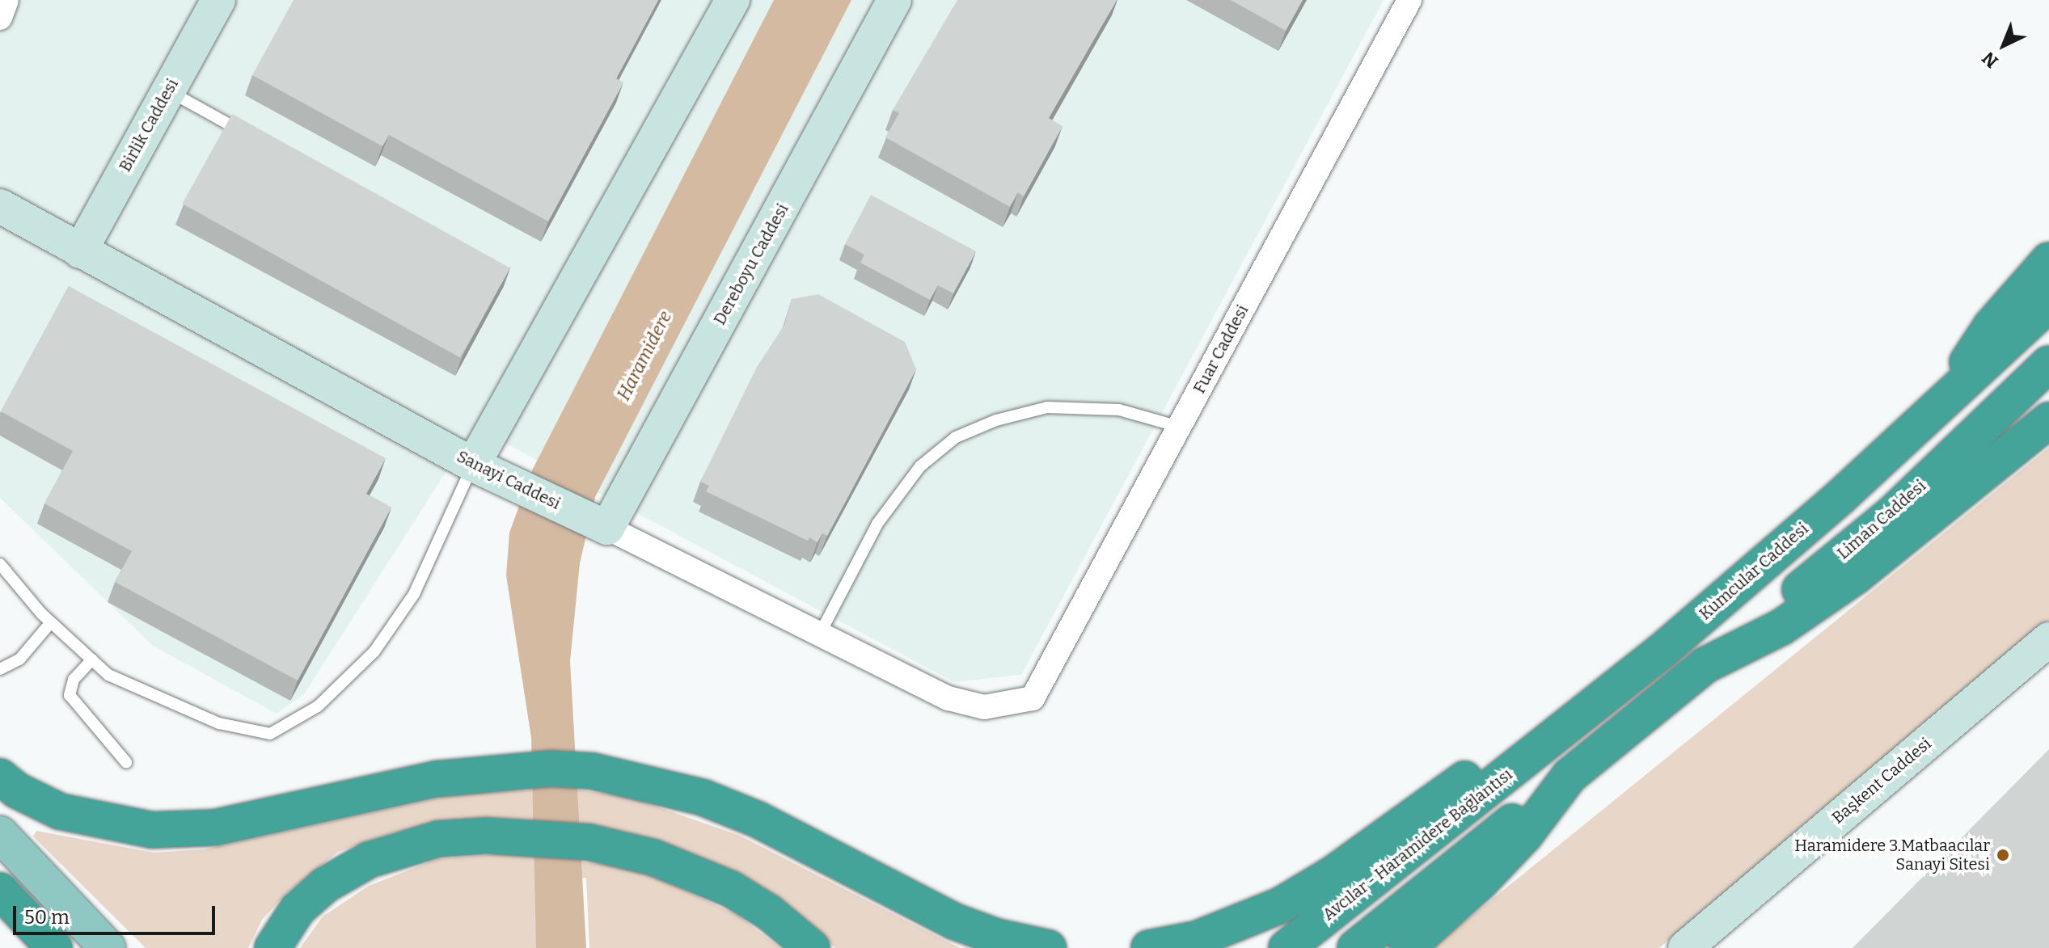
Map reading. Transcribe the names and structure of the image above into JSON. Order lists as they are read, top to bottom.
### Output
{
  "streets": {
    "highway": ["Liman Caddesi", "Kumcular Caddesi", "Avcılar - Haramidere Bağlantısı"],
    "street": [
      "Birlik Caddesi",
      "Dereboyu Caddesi",
      "Fuar Caddesi",
      "Sanayi Caddesi",
      "Başkent Caddesi"
    ]
  },
  "crossings": [
    ["Birlik Caddesi", "Sanayi Caddesi"],
    ["Dereboyu Caddesi", "Sanayi Caddesi"],
    ["Fuar Caddesi", "Sanayi Caddesi"],
    ["Kumcular Caddesi", "Avcılar - Haramidere Bağlantısı"]
  ],
  "water": ["Haramidere"],
  "places": ["Haramidere 3.Matbaacılar Sanayi Sitesi"],
  "scale_bar": "50 m",
  "north": "bottom left"
}
